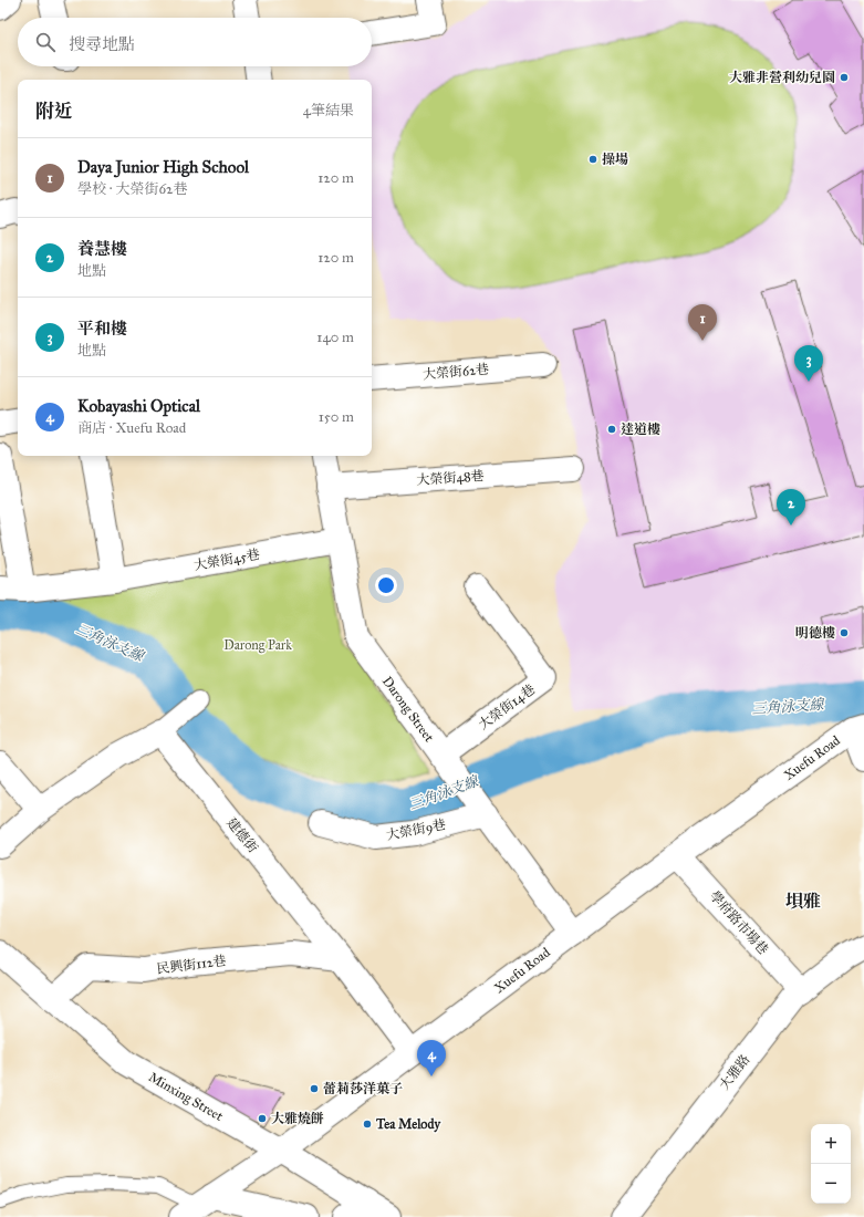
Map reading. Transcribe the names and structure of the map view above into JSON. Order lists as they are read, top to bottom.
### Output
{
  "streets": {
    "street": [
      "大榮街62巷",
      "大榮街48巷",
      "大榮街45巷",
      "大榮街14巷",
      "Darong Street",
      "Xuefu Road",
      "大榮街9巷",
      "建德街",
      "學府路市場巷",
      "民興街112巷",
      "大雅路",
      "Minxing Street"
    ]
  },
  "crossings": [
    ["大榮街48巷", "Darong Street"],
    ["大榮街45巷", "Darong Street"],
    ["大榮街14巷", "Darong Street"],
    ["Darong Street", "Xuefu Road"],
    ["Darong Street", "大榮街9巷"],
    ["Xuefu Road", "建德街"],
    ["Xuefu Road", "學府路市場巷"],
    ["Xuefu Road", "Minxing Street"],
    ["建德街", "民興街112巷"],
    ["學府路市場巷", "大雅路"],
    ["民興街112巷", "Minxing Street"]
  ],
  "districts": ["垻雅"],
  "water": ["三角泳支線"],
  "parks": ["Darong Park"],
  "places": [
    "大雅非營利幼兒園",
    "操場",
    "達道樓",
    "明德樓",
    "蕾莉莎洋菓子",
    "大雅燒餅",
    "Tea Melody"
  ],
  "page": {
    "search": "搜尋地點",
    "heading": ["附近", "4筆結果"],
    "list": [
      {
        "mark": "1",
        "name": "Daya Junior High School",
        "note": "學校 · 大榮街62巷",
        "value": "120 m"
      },
      {
        "mark": "2",
        "name": "養慧樓",
        "note": "地點",
        "value": "120 m"
      },
      {
        "mark": "3",
        "name": "平和樓",
        "note": "地點",
        "value": "140 m"
      },
      {
        "mark": "4",
        "name": "Kobayashi Optical",
        "note": "商店 · Xuefu Road",
        "value": "150 m"
      }
    ],
    "pins": [
      "1",
      "3",
      "2",
      "4"
    ],
    "map_buttons": ["+", "−"]
  }
}
